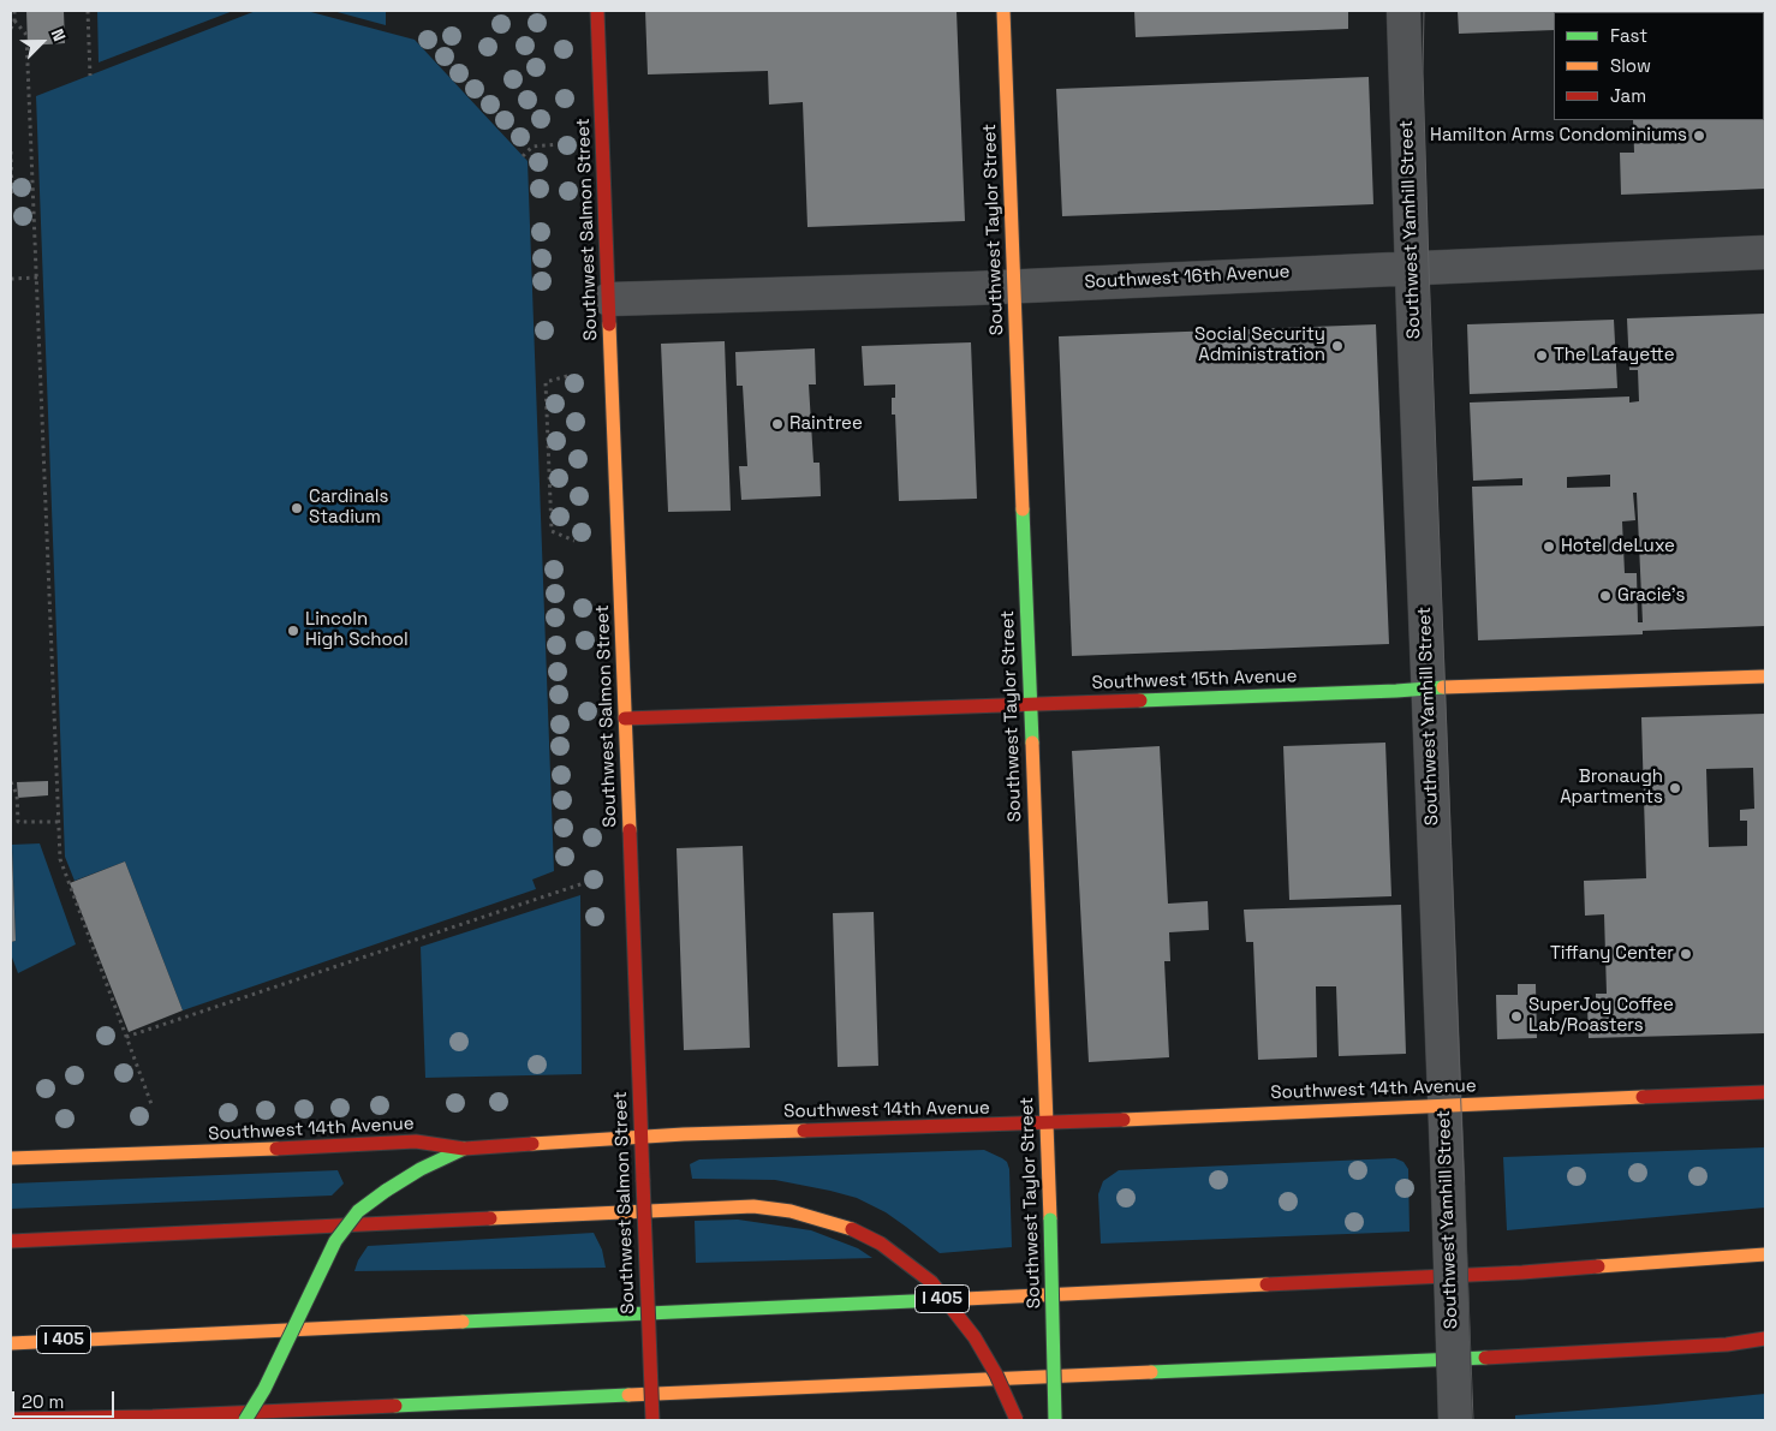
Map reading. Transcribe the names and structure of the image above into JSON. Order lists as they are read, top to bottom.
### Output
{
  "streets": {
    "main road": [
      "Southwest Salmon Street",
      "Southwest Taylor Street",
      "Southwest 15th Avenue",
      "Southwest 14th Avenue",
      "I 405"
    ],
    "street": ["Southwest Yamhill Street", "Southwest 16th Avenue"]
  },
  "crossings": [
    ["Southwest Salmon Street", "Southwest 16th Avenue"],
    ["Southwest Salmon Street", "Southwest 15th Avenue"],
    ["Southwest Salmon Street", "Southwest 14th Avenue"],
    ["Southwest Taylor Street", "Southwest 16th Avenue"],
    ["Southwest Taylor Street", "Southwest 15th Avenue"],
    ["Southwest Taylor Street", "Southwest 14th Avenue"],
    ["Southwest Yamhill Street", "Southwest 16th Avenue"],
    ["Southwest Yamhill Street", "Southwest 15th Avenue"],
    ["Southwest Yamhill Street", "Southwest 14th Avenue"]
  ],
  "places": [
    "Hamilton Arms Condominiums",
    "Social Security Administration",
    "The Lafayette",
    "Raintree",
    "Cardinals Stadium",
    "Hotel deLuxe",
    "Gracie's",
    "Lincoln High School",
    "Bronaugh Apartments",
    "Tiffany Center",
    "SuperJoy Coffee Lab/Roasters"
  ],
  "legend": ["Fast", "Slow", "Jam"],
  "scale_bar": "20 m",
  "north": "top right"
}
